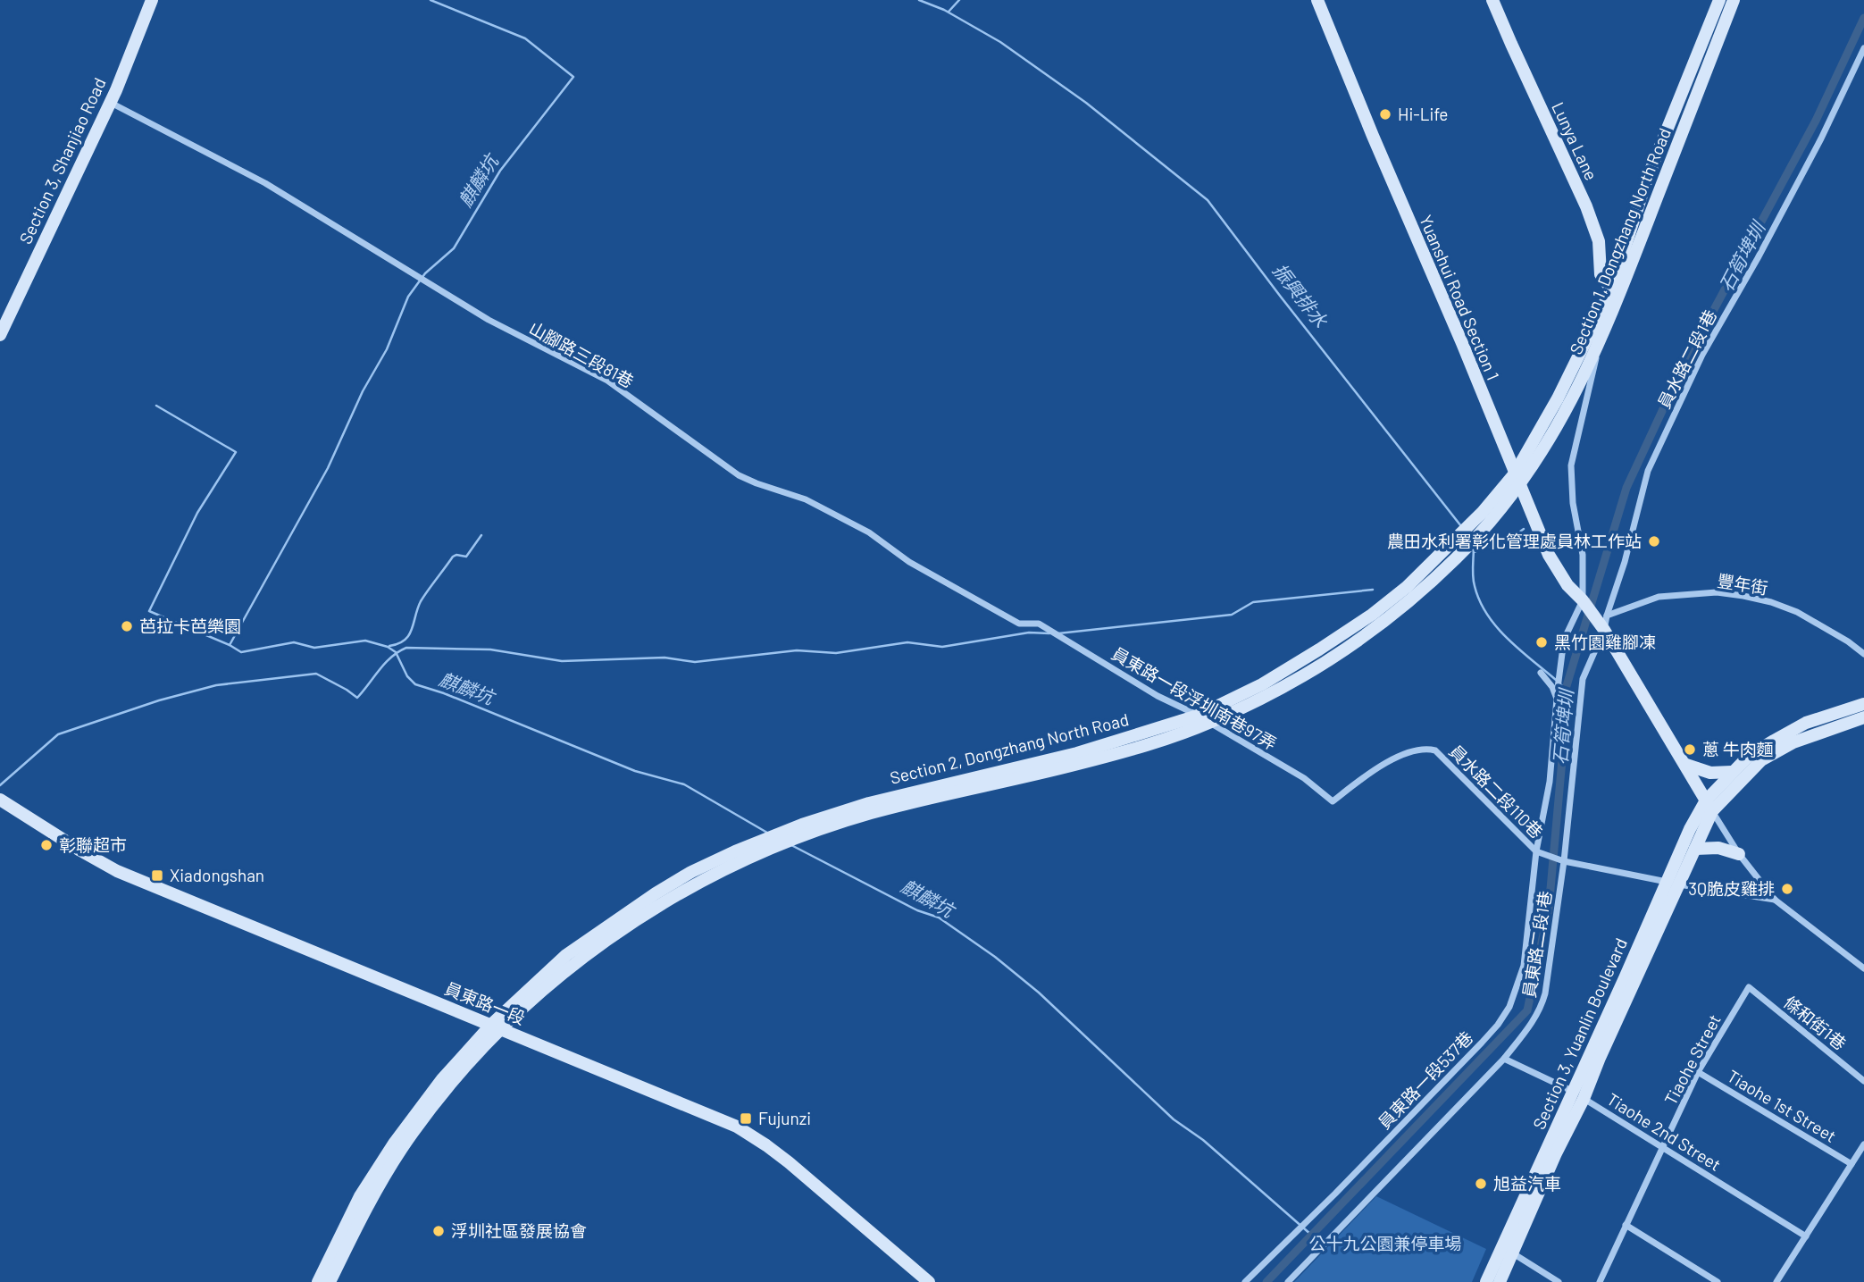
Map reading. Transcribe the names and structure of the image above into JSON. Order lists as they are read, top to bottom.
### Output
{
  "streets": {
    "street": [
      "Lunya Lane",
      "Section 3, Shanjiao Road",
      "Section 1, Dongzhang North Road",
      "Yuanshui Road Section 1",
      "山腳路三段81巷",
      "員水路二段1巷",
      "豐年街",
      "員東路一段浮圳南巷97弄",
      "Section 2, Dongzhang North Road",
      "員水路二段110巷",
      "員東路二段1巷",
      "員東路一段",
      "條和街1巷",
      "Section 3, Yuanlin Boulevard",
      "Tiaohe Street",
      "員東路一段537巷",
      "Tiaohe 1st Street",
      "Tiaohe 2nd Street"
    ]
  },
  "crossings": [
    ["Lunya Lane", "Section 1, Dongzhang North Road"],
    ["Section 3, Shanjiao Road", "山腳路三段81巷"],
    ["Section 1, Dongzhang North Road", "Yuanshui Road Section 1"],
    ["Yuanshui Road Section 1", "員水路二段1巷"],
    ["Yuanshui Road Section 1", "員東路二段1巷"],
    ["Yuanshui Road Section 1", "Section 3, Yuanlin Boulevard"],
    ["Yuanshui Road Section 1", "員東路一段537巷"],
    ["山腳路三段81巷", "員東路一段浮圳南巷97弄"],
    ["員水路二段1巷", "豐年街"],
    ["員水路二段1巷", "員東路二段1巷"],
    ["員東路一段浮圳南巷97弄", "Section 2, Dongzhang North Road"],
    ["員東路一段浮圳南巷97弄", "員水路二段110巷"],
    ["Section 2, Dongzhang North Road", "員東路一段"],
    ["員水路二段110巷", "員東路一段537巷"],
    ["員東路二段1巷", "Tiaohe 2nd Street"],
    ["條和街1巷", "Tiaohe Street"],
    ["Section 3, Yuanlin Boulevard", "Tiaohe 2nd Street"],
    ["Tiaohe Street", "Tiaohe 1st Street"],
    ["Tiaohe Street", "Tiaohe 2nd Street"]
  ],
  "water": ["麒麟坑", "石筍埤圳", "振興排水"],
  "parks": ["公十九公園兼停車場"],
  "places": {
    "other": [
      "Hi-Life",
      "農田水利署彰化管理處員林工作站",
      "芭拉卡芭樂園",
      "黑竹園雞腳凍",
      "蔥 牛肉麵",
      "彰聯超市",
      "3Q脆皮雞排",
      "旭益汽車",
      "浮圳社區發展協會"
    ],
    "transit": ["Xiadongshan", "Fujunzi"]
  }
}
